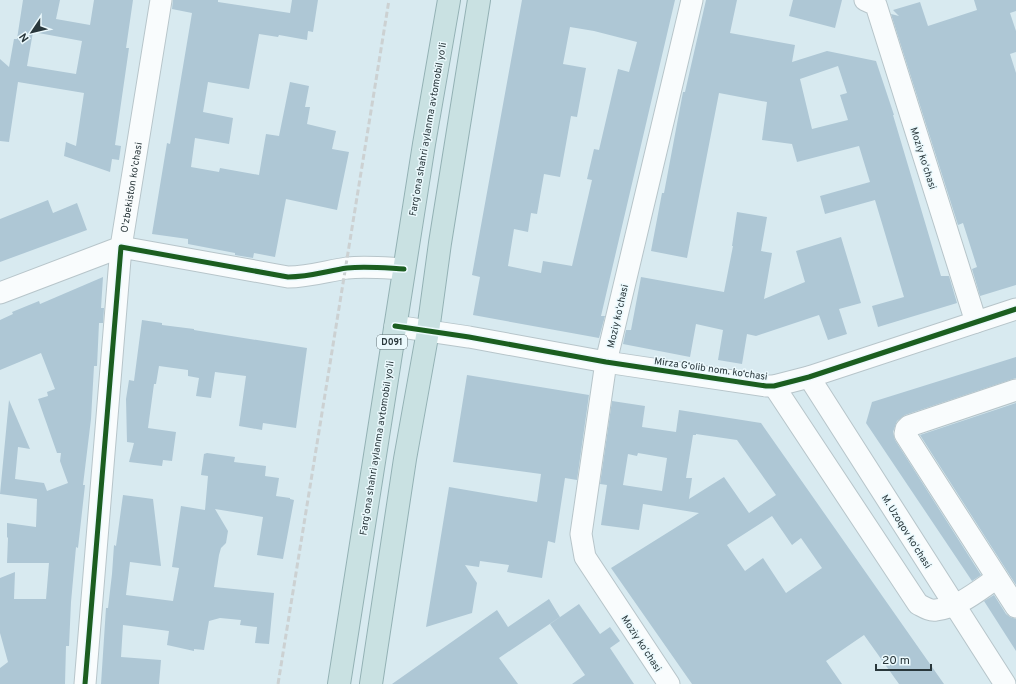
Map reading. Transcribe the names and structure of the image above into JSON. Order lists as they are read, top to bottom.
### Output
{
  "streets": {
    "highway": ["Fargʻona shahri aylanma avtomobil yoʻli", "D091"],
    "street": [
      "Moziy koʻchasi",
      "O'zbekiston ko'chasi",
      "Mirza G‘olib nom. ko‘chasi",
      "M. Uzoqov koʻchasi"
    ]
  },
  "crossings": [
    ["Fargʻona shahri aylanma avtomobil yoʻli", "Mirza G‘olib nom. ko‘chasi"],
    ["Moziy koʻchasi", "Mirza G‘olib nom. ko‘chasi"],
    ["Mirza G‘olib nom. ko‘chasi", "M. Uzoqov koʻchasi"]
  ],
  "scale_bar": "20 m",
  "north": "bottom left"
}
